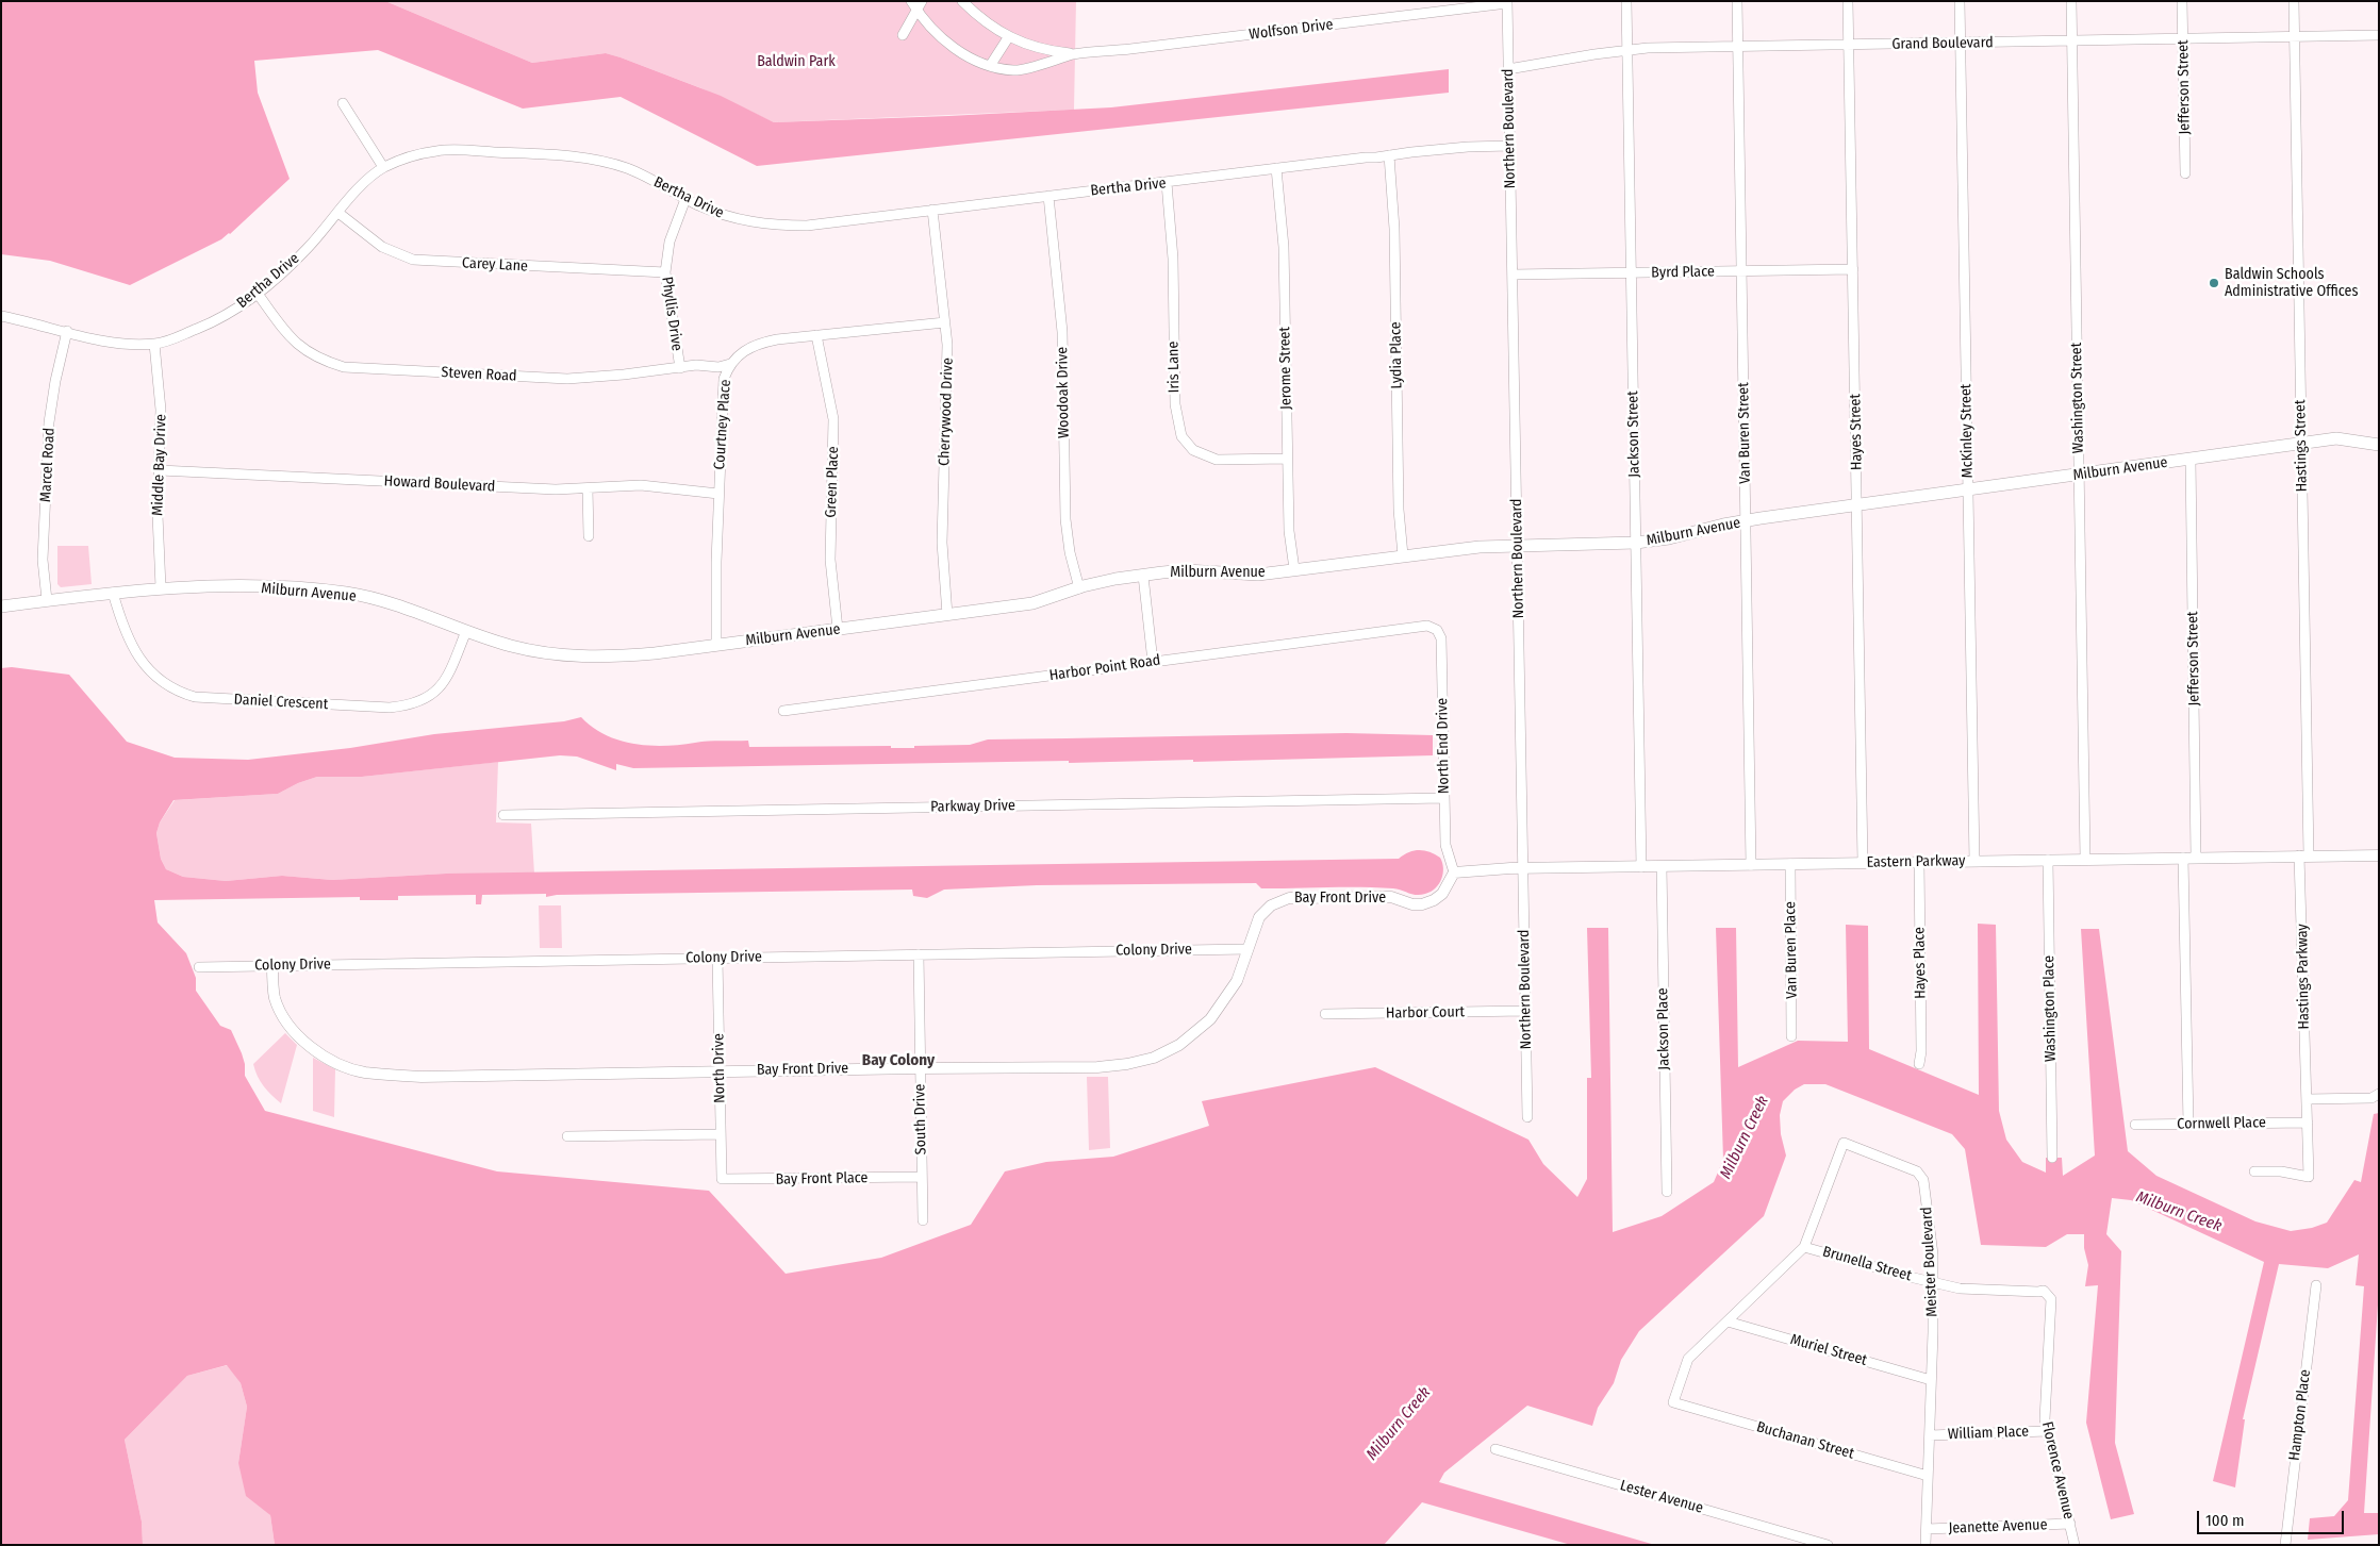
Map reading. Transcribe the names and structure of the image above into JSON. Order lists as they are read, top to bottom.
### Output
{
  "streets": {
    "main road": ["Milburn Avenue"],
    "street": [
      "Wolfson Drive",
      "Grand Boulevard",
      "Jefferson Street",
      "Northern Boulevard",
      "Bertha Drive",
      "Carey Lane",
      "Byrd Place",
      "Phyllis Drive",
      "Lydia Place",
      "Iris Lane",
      "Jerome Street",
      "Steven Road",
      "Woodoak Drive",
      "Washington Street",
      "Cherrywood Drive",
      "Courtney Place",
      "McKinley Street",
      "Hayes Street",
      "Van Buren Street",
      "Jackson Street",
      "Hastings Street",
      "Marcel Road",
      "Middle Bay Drive",
      "Green Place",
      "Howard Boulevard",
      "Harbor Point Road",
      "Daniel Crescent",
      "North End Drive",
      "Parkway Drive",
      "Eastern Parkway",
      "Bay Front Drive",
      "Colony Drive",
      "Van Buren Place",
      "Hayes Place",
      "Hastings Parkway",
      "Washington Place",
      "Harbor Court",
      "Jackson Place",
      "North Drive",
      "South Drive",
      "Cornwell Place",
      "Bay Front Place",
      "Meister Boulevard",
      "Brunella Street",
      "Muriel Street",
      "Hampton Place",
      "William Place",
      "Buchanan Street",
      "Florence Avenue",
      "Lester Avenue",
      "Jeanette Avenue"
    ]
  },
  "crossings": [
    ["Wolfson Drive", "Northern Boulevard"],
    ["Grand Boulevard", "Jefferson Street"],
    ["Grand Boulevard", "Northern Boulevard"],
    ["Grand Boulevard", "Washington Street"],
    ["Grand Boulevard", "McKinley Street"],
    ["Grand Boulevard", "Hayes Street"],
    ["Grand Boulevard", "Van Buren Street"],
    ["Grand Boulevard", "Jackson Street"],
    ["Grand Boulevard", "Hastings Street"],
    ["Jefferson Street", "Milburn Avenue"],
    ["Jefferson Street", "Eastern Parkway"],
    ["Northern Boulevard", "Bertha Drive"],
    ["Northern Boulevard", "Byrd Place"],
    ["Northern Boulevard", "Milburn Avenue"],
    ["Northern Boulevard", "Eastern Parkway"],
    ["Northern Boulevard", "Harbor Court"],
    ["Bertha Drive", "Carey Lane"],
    ["Bertha Drive", "Phyllis Drive"],
    ["Bertha Drive", "Lydia Place"],
    ["Bertha Drive", "Iris Lane"],
    ["Bertha Drive", "Jerome Street"],
    ["Bertha Drive", "Steven Road"],
    ["Bertha Drive", "Woodoak Drive"],
    ["Bertha Drive", "Cherrywood Drive"],
    ["Bertha Drive", "Marcel Road"],
    ["Bertha Drive", "Middle Bay Drive"],
    ["Carey Lane", "Phyllis Drive"],
    ["Byrd Place", "Hayes Street"],
    ["Byrd Place", "Van Buren Street"],
    ["Byrd Place", "Jackson Street"],
    ["Phyllis Drive", "Steven Road"],
    ["Lydia Place", "Milburn Avenue"],
    ["Iris Lane", "Jerome Street"],
    ["Jerome Street", "Milburn Avenue"],
    ["Steven Road", "Courtney Place"],
    ["Woodoak Drive", "Milburn Avenue"],
    ["Washington Street", "Milburn Avenue"],
    ["Washington Street", "Eastern Parkway"],
    ["Cherrywood Drive", "Courtney Place"],
    ["Cherrywood Drive", "Milburn Avenue"],
    ["Courtney Place", "Milburn Avenue"],
    ["Courtney Place", "Green Place"],
    ["Courtney Place", "Howard Boulevard"],
    ["McKinley Street", "Milburn Avenue"],
    ["McKinley Street", "Eastern Parkway"],
    ["Hayes Street", "Milburn Avenue"],
    ["Hayes Street", "Eastern Parkway"],
    ["Van Buren Street", "Milburn Avenue"],
    ["Van Buren Street", "Eastern Parkway"],
    ["Jackson Street", "Milburn Avenue"],
    ["Jackson Street", "Eastern Parkway"],
    ["Hastings Street", "Milburn Avenue"],
    ["Hastings Street", "Eastern Parkway"],
    ["Hastings Street", "Hastings Parkway"],
    ["Marcel Road", "Milburn Avenue"],
    ["Middle Bay Drive", "Milburn Avenue"],
    ["Middle Bay Drive", "Howard Boulevard"],
    ["Milburn Avenue", "Green Place"],
    ["Milburn Avenue", "Daniel Crescent"],
    ["Harbor Point Road", "North End Drive"],
    ["North End Drive", "Parkway Drive"],
    ["North End Drive", "Eastern Parkway"],
    ["North End Drive", "Bay Front Drive"],
    ["Eastern Parkway", "Bay Front Drive"],
    ["Eastern Parkway", "Van Buren Place"],
    ["Eastern Parkway", "Hayes Place"],
    ["Eastern Parkway", "Hastings Parkway"],
    ["Eastern Parkway", "Washington Place"],
    ["Eastern Parkway", "Jackson Place"],
    ["Bay Front Drive", "Colony Drive"],
    ["Bay Front Drive", "North Drive"],
    ["Bay Front Drive", "South Drive"],
    ["Colony Drive", "North Drive"],
    ["Colony Drive", "South Drive"],
    ["Hastings Parkway", "Cornwell Place"],
    ["North Drive", "Bay Front Place"],
    ["South Drive", "Bay Front Place"],
    ["Meister Boulevard", "Brunella Street"],
    ["Meister Boulevard", "Muriel Street"],
    ["Meister Boulevard", "William Place"],
    ["Meister Boulevard", "Buchanan Street"],
    ["Meister Boulevard", "Jeanette Avenue"],
    ["Brunella Street", "Florence Avenue"],
    ["Muriel Street", "Buchanan Street"],
    ["William Place", "Florence Avenue"],
    ["Florence Avenue", "Jeanette Avenue"]
  ],
  "districts": ["Bay Colony"],
  "water": ["Milburn Creek"],
  "parks": ["Baldwin Park"],
  "places": ["Baldwin Schools Administrative Offices"],
  "scale_bar": "100 m"
}
